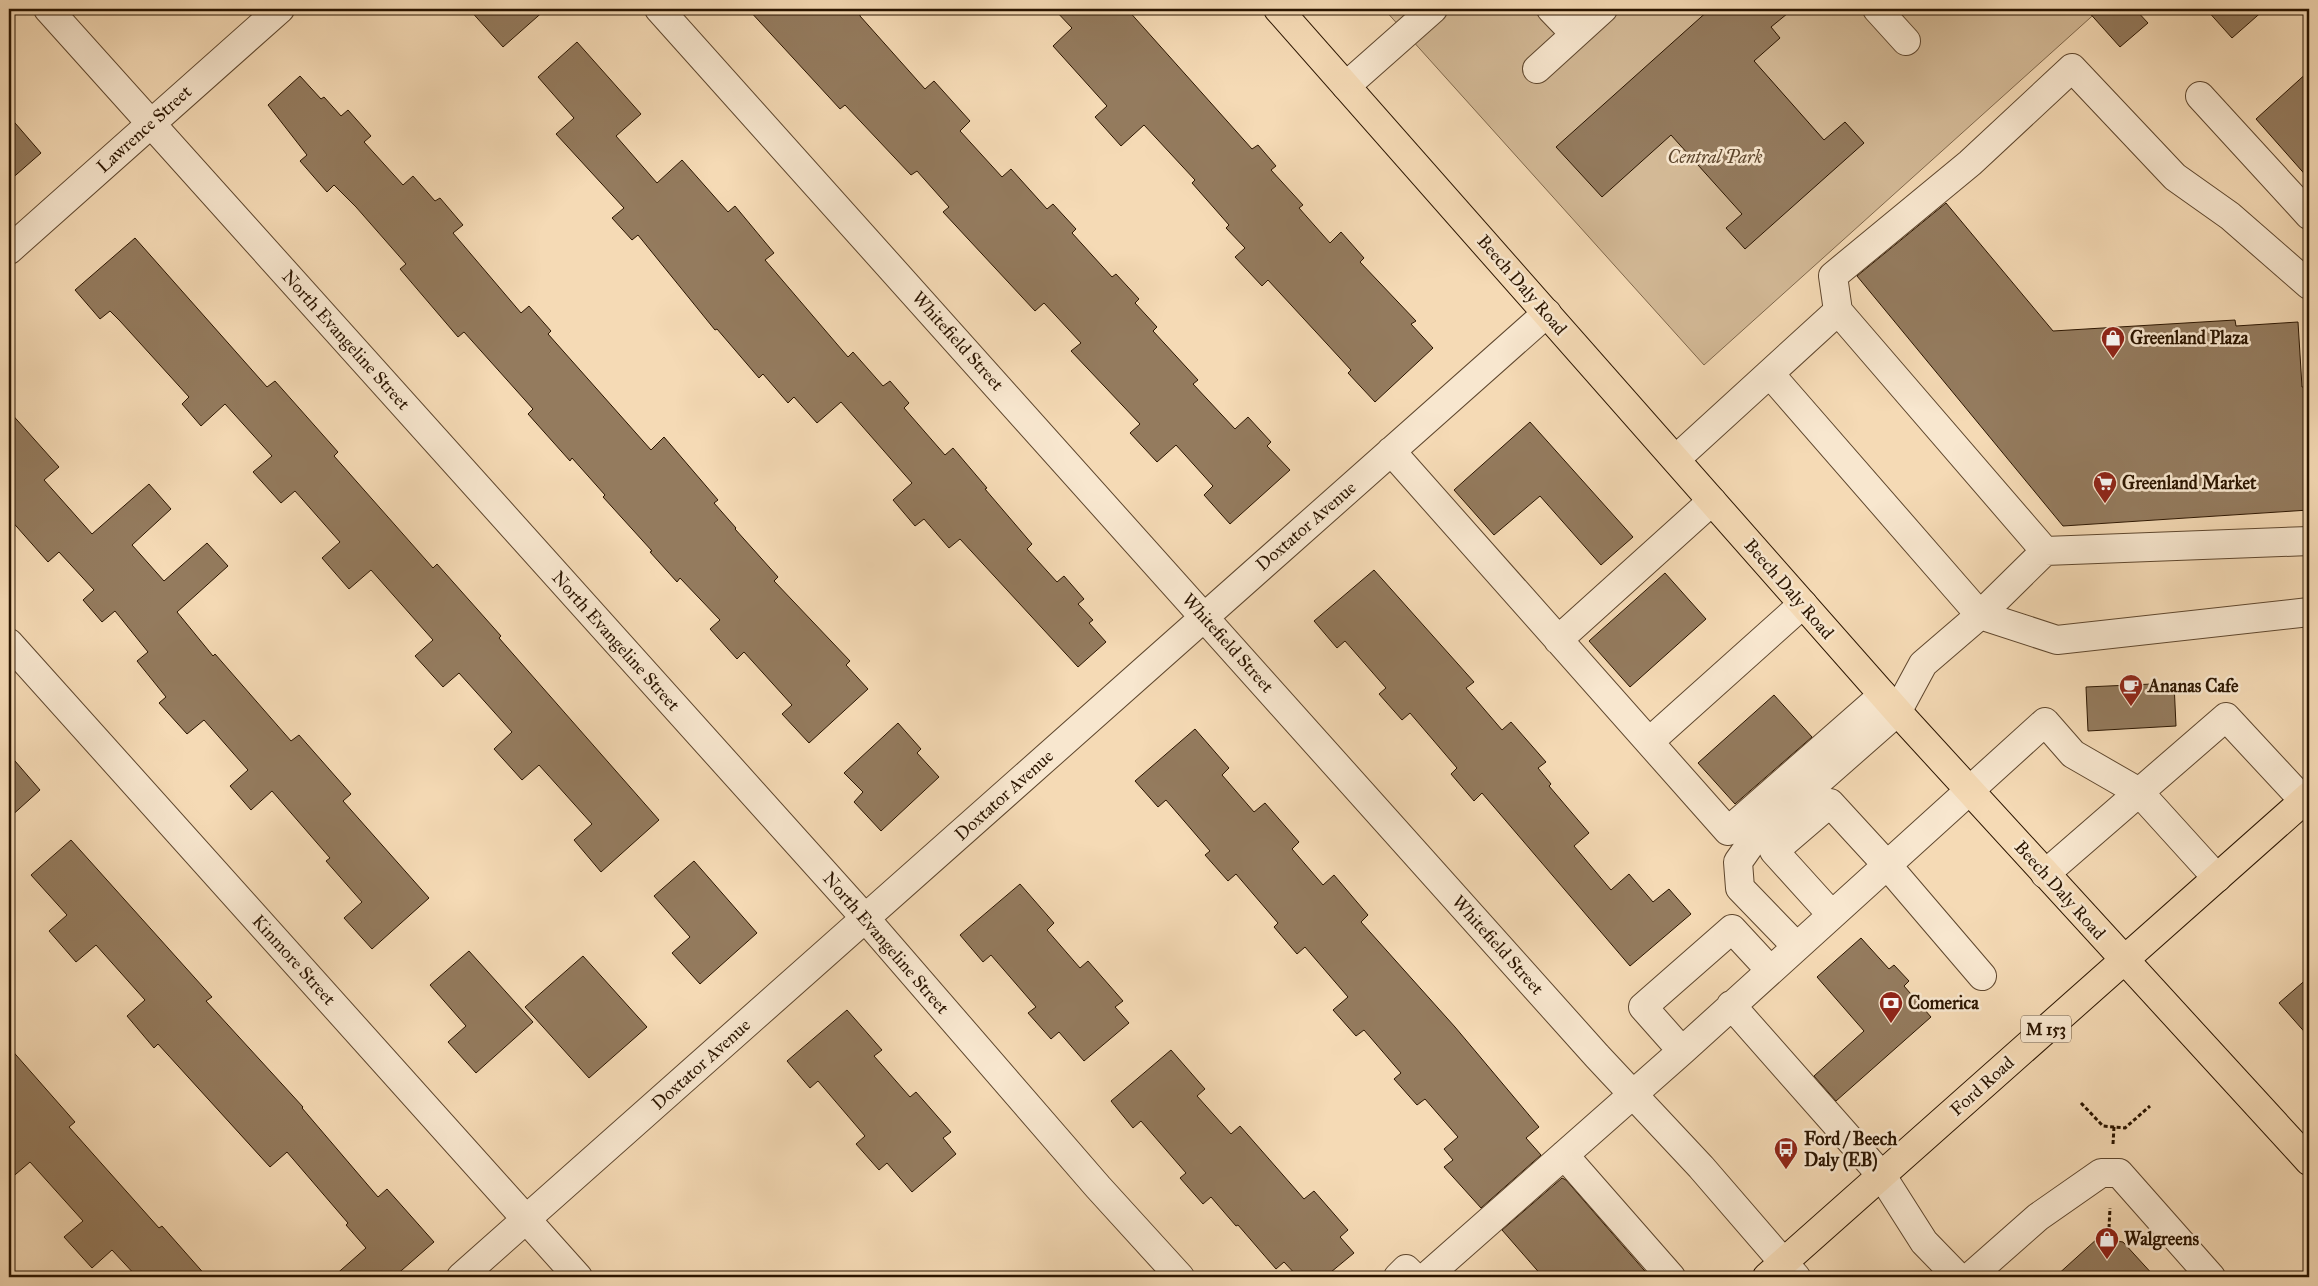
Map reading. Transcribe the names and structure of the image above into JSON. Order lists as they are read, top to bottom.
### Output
{
  "streets": {
    "main road": ["Beech Daly Road", "M 153", "Ford Road"],
    "street": [
      "Lawrence Street",
      "North Evangeline Street",
      "Whitefield Street",
      "Doxtator Avenue",
      "Kinmore Street"
    ]
  },
  "crossings": [
    ["Lawrence Street", "North Evangeline Street"],
    ["Beech Daly Road", "Doxtator Avenue"],
    ["Beech Daly Road", "Ford Road"],
    ["North Evangeline Street", "Doxtator Avenue"],
    ["Whitefield Street", "Doxtator Avenue"],
    ["Whitefield Street", "Ford Road"],
    ["Doxtator Avenue", "Kinmore Street"]
  ],
  "parks": ["Central Park"],
  "places": {
    "shop": ["Greenland Plaza", "Walgreens"],
    "supermarket": ["Greenland Market"],
    "cafe": ["Ananas Cafe"],
    "bank": ["Comerica"],
    "bus stop": ["Ford / Beech Daly (EB)"]
  }
}
